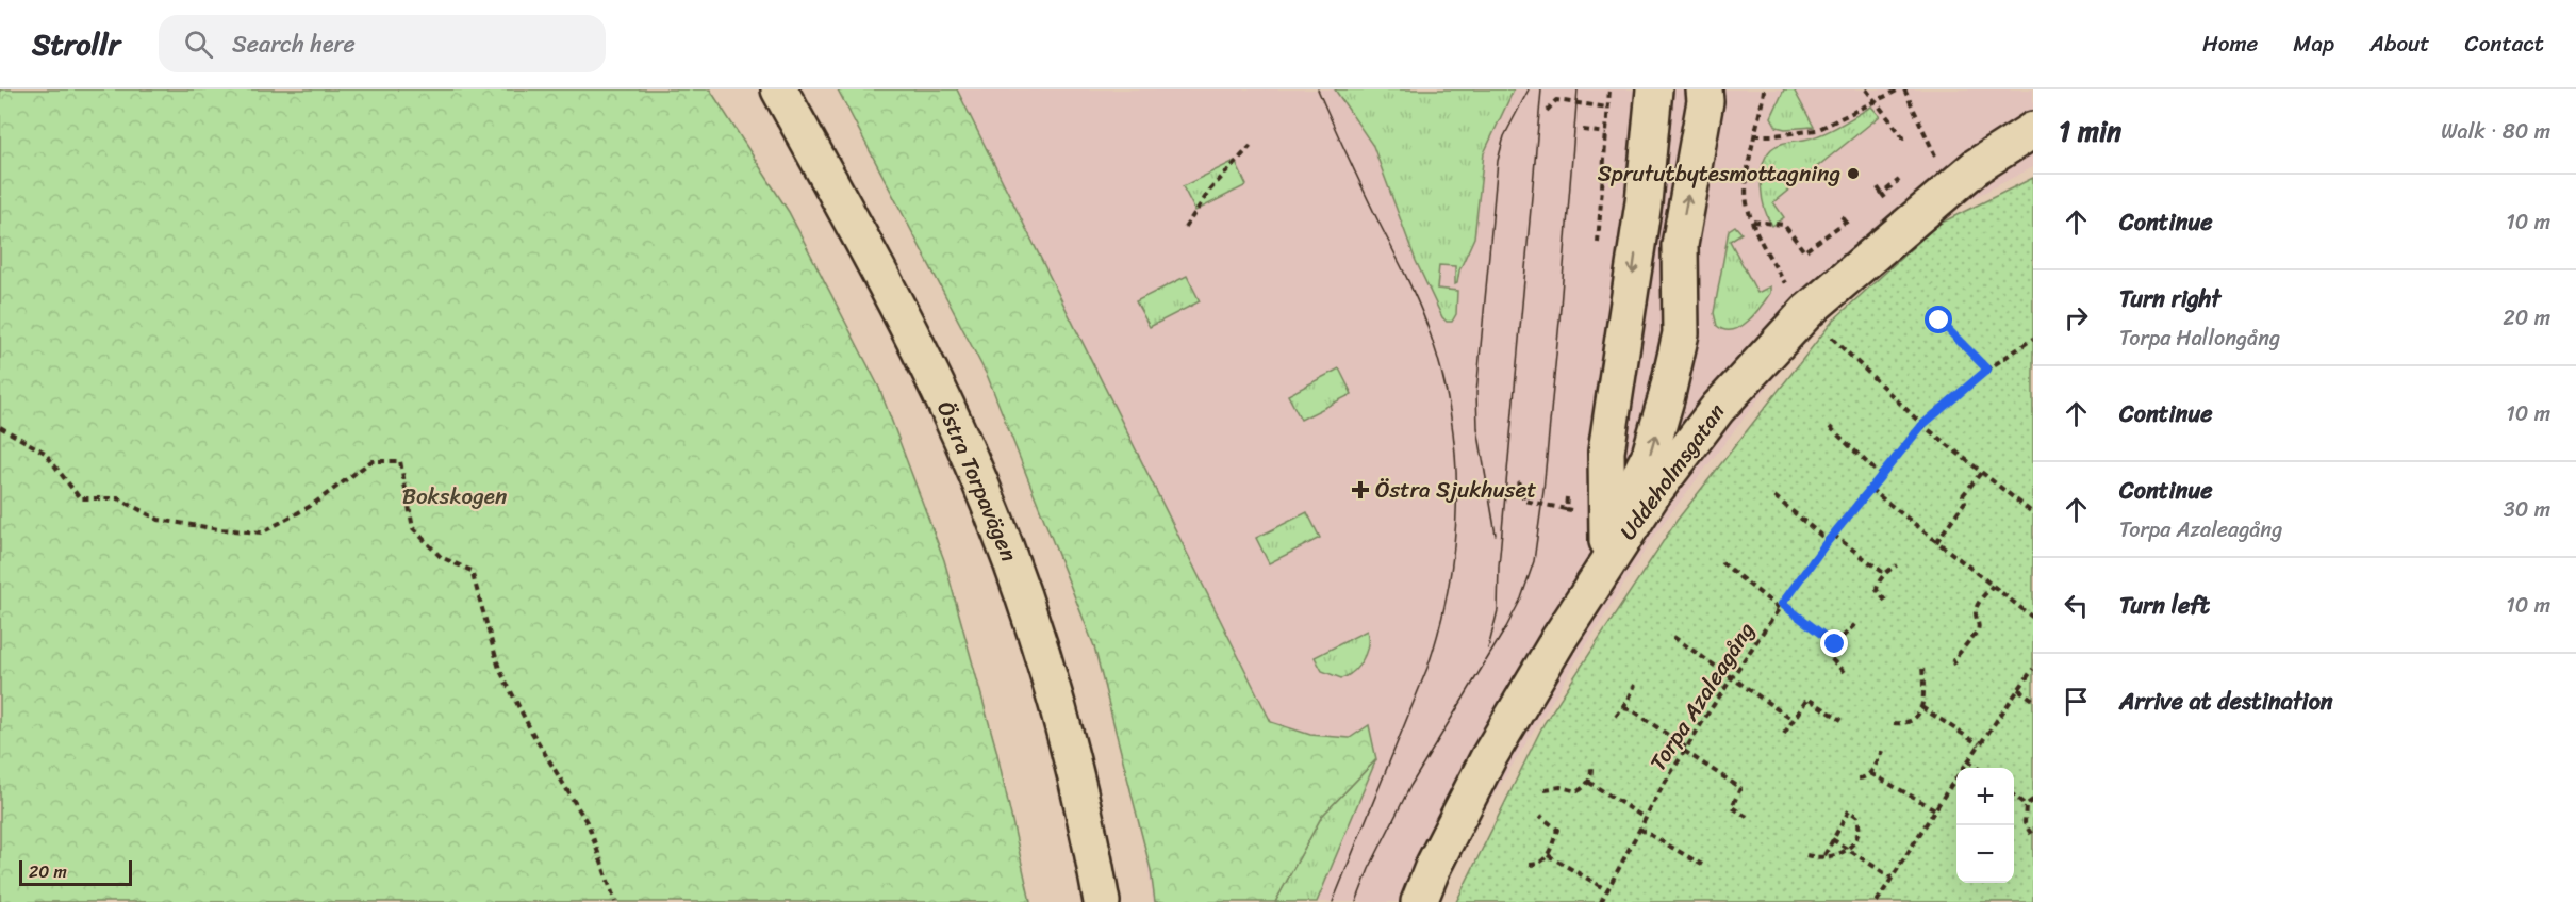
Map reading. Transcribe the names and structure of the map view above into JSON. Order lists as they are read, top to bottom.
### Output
{
  "streets": {
    "street": ["Uddeholmsgatan", "Östra Torpavägen"],
    "path": ["Torpa Azaleagång"]
  },
  "parks": ["Bokskogen"],
  "places": {
    "other": ["Sprututbytesmottagning"],
    "health": ["Östra Sjukhuset"]
  },
  "scale_bar": "20 m",
  "page": {
    "header": "Strollr",
    "search": "Search here",
    "nav": [
      "Home",
      "Map",
      "About",
      "Contact"
    ],
    "heading": ["1 min", "Walk · 80 m"],
    "list": [
      ["Continue", "10 m"],
      ["Turn right", "Torpa Hallongång", "20 m"],
      ["Continue", "10 m"],
      ["Continue", "Torpa Azaleagång", "30 m"],
      ["Turn left", "10 m"],
      "Arrive at destination"
    ],
    "map_buttons": ["+", "−"],
    "scale": "20 m"
  }
}
